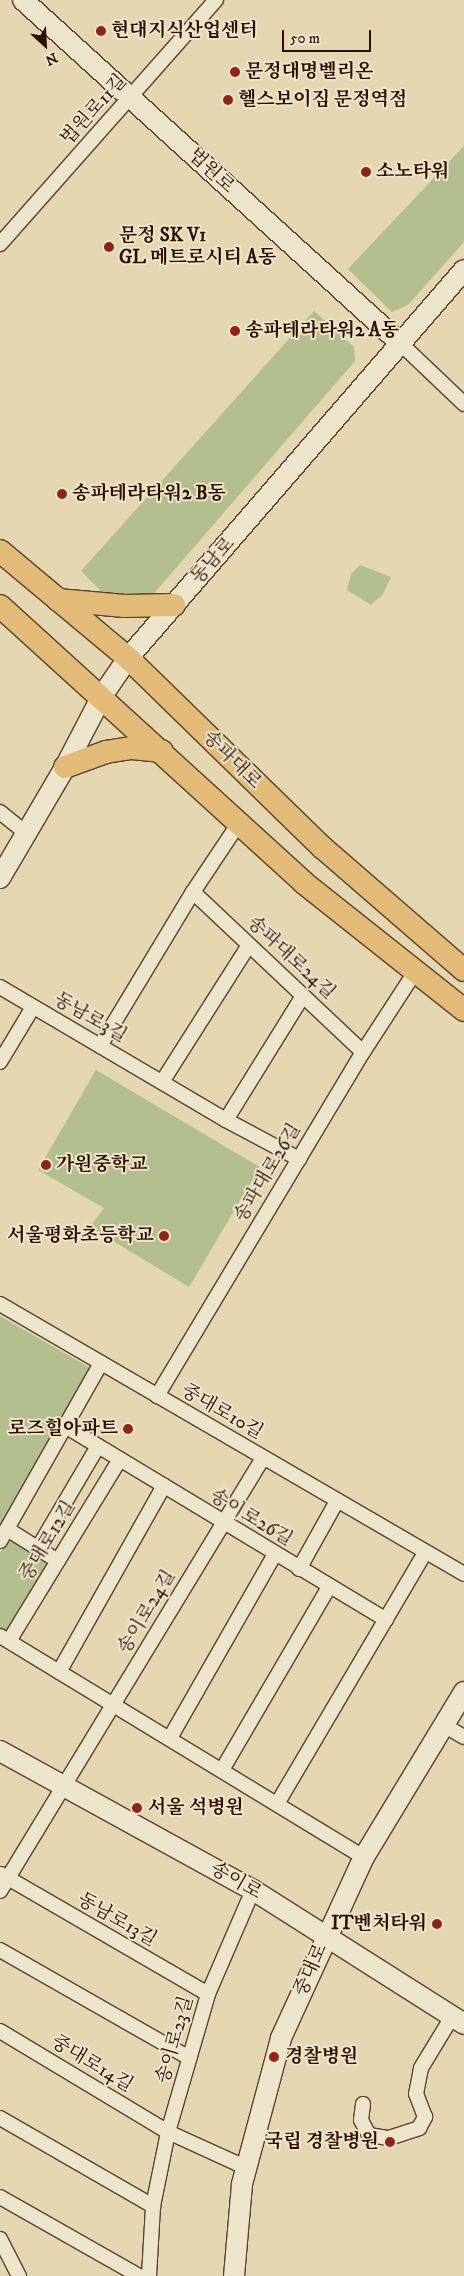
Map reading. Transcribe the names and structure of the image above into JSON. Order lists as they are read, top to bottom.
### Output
{
  "streets": {
    "main road": [
      "법원로",
      "동남로",
      "송파대로",
      "송이로",
      "중대로"
    ],
    "street": [
      "법원로11길",
      "송파대로24길",
      "동남로3길",
      "송파대로26길",
      "중대로10길",
      "송이로26길",
      "중대로12길",
      "송이로24길",
      "동남로13길",
      "송이로23길",
      "중대로14길"
    ]
  },
  "crossings": [
    ["법원로11길", "법원로"],
    ["법원로", "동남로"],
    ["동남로", "송파대로"],
    ["송파대로24길", "송파대로26길"],
    ["동남로3길", "송파대로26길"],
    ["송파대로26길", "중대로10길"],
    ["중대로10길", "송이로24길"],
    ["송이로26길", "중대로12길"],
    ["송이로26길", "송이로24길"],
    ["중대로12길", "송이로24길"],
    ["중대로12길", "중대로"],
    ["송이로24길", "송이로"],
    ["송이로", "중대로"],
    ["송이로", "송이로23길"],
    ["동남로13길", "송이로23길"],
    ["중대로", "중대로14길"],
    ["송이로23길", "중대로14길"]
  ],
  "places": [
    "현대지식산업센터",
    "문정대명벨리온",
    "헬스보이짐 문정역점",
    "소노타워",
    "문정 SK V1 GL 메트로시티 A동",
    "송파테라타워2 A동",
    "송파테라타워2 B동",
    "가원중학교",
    "서울평화초등학교",
    "로즈힐아파트",
    "서울 석병원",
    "IT벤처타워",
    "경찰병원",
    "국립 경찰병원"
  ],
  "scale_bar": "50 m",
  "north": "bottom right"
}
